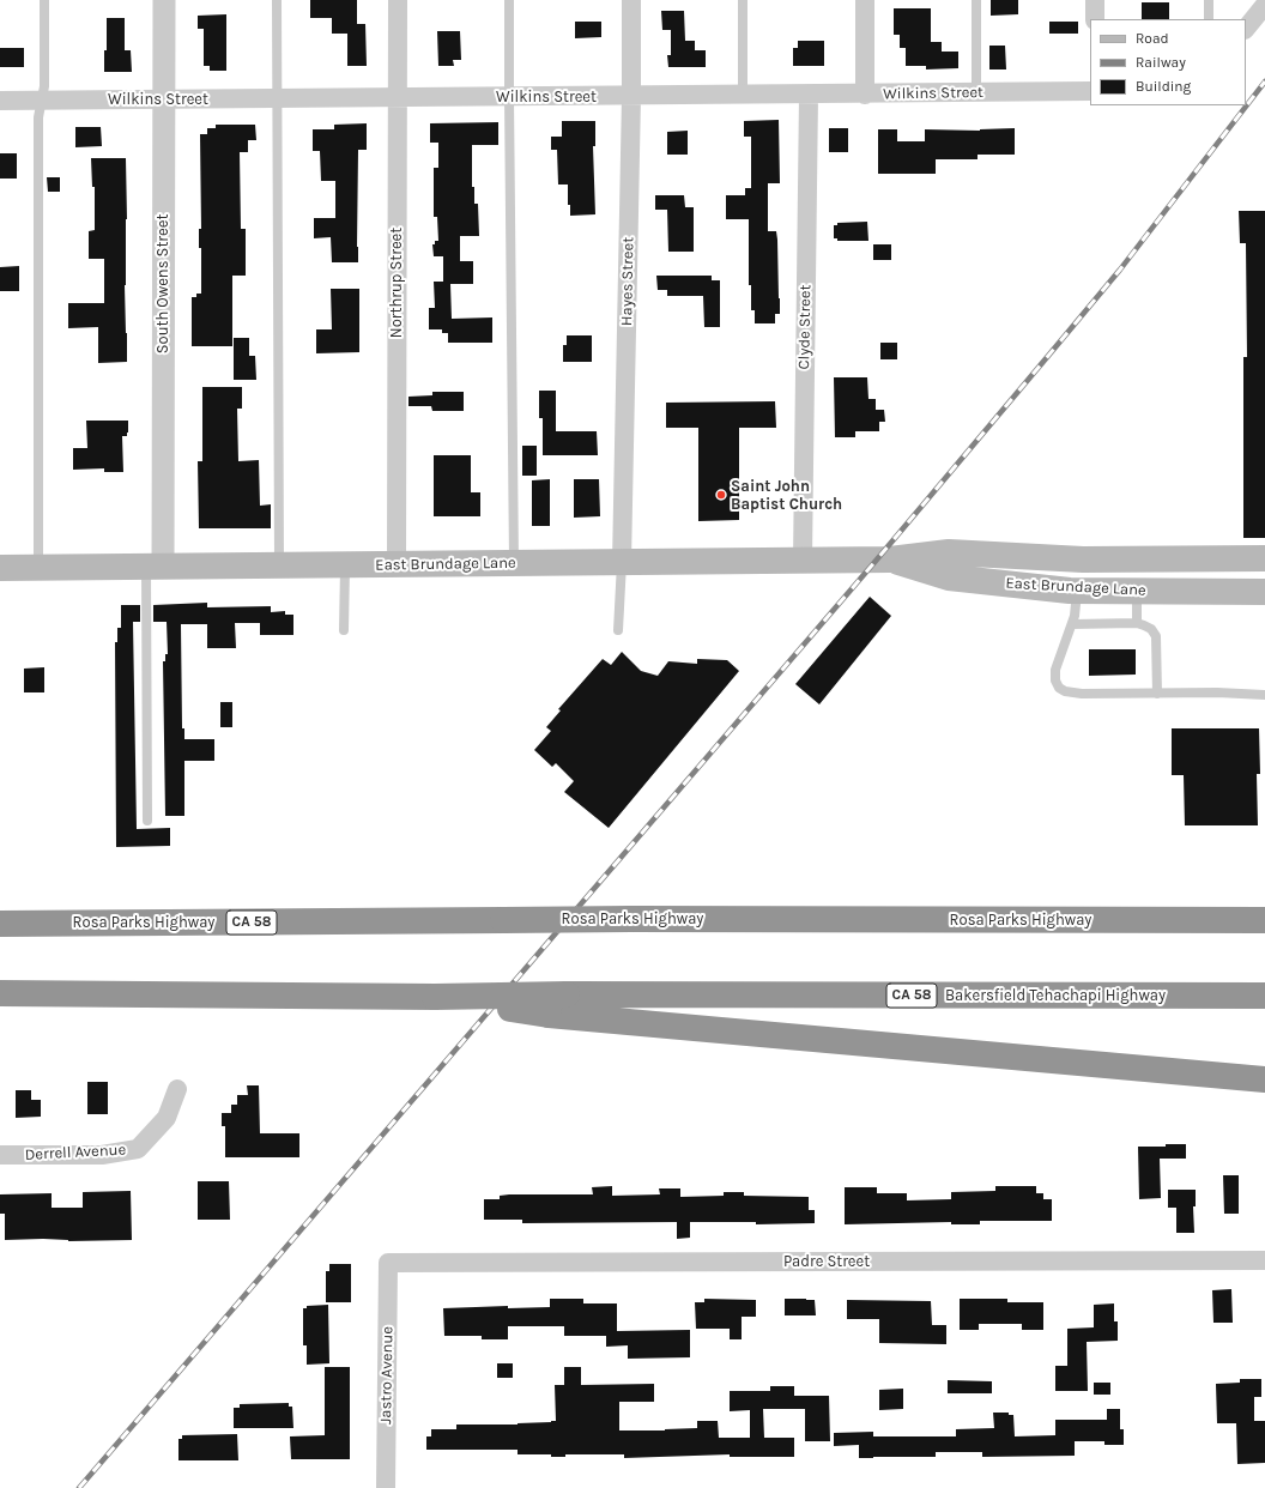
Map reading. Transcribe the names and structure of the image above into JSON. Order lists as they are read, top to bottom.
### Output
{
  "streets": {
    "highway": ["Rosa Parks Highway", "CA 58", "Bakersfield Tehachapi Highway"],
    "main road": ["East Brundage Lane"],
    "street": [
      "Wilkins Street",
      "Hayes Street",
      "Northrup Street",
      "South Owens Street",
      "Clyde Street",
      "Derrell Avenue",
      "Padre Street",
      "Jastro Avenue"
    ]
  },
  "crossings": [
    ["Wilkins Street", "Hayes Street"],
    ["Wilkins Street", "Northrup Street"],
    ["Wilkins Street", "South Owens Street"],
    ["Wilkins Street", "Clyde Street"],
    ["Hayes Street", "East Brundage Lane"],
    ["Northrup Street", "East Brundage Lane"],
    ["South Owens Street", "East Brundage Lane"],
    ["Clyde Street", "East Brundage Lane"],
    ["CA 58", "Bakersfield Tehachapi Highway"],
    ["Padre Street", "Jastro Avenue"]
  ],
  "places": ["Saint John Baptist Church"],
  "legend": ["Road", "Railway", "Building"]
}
